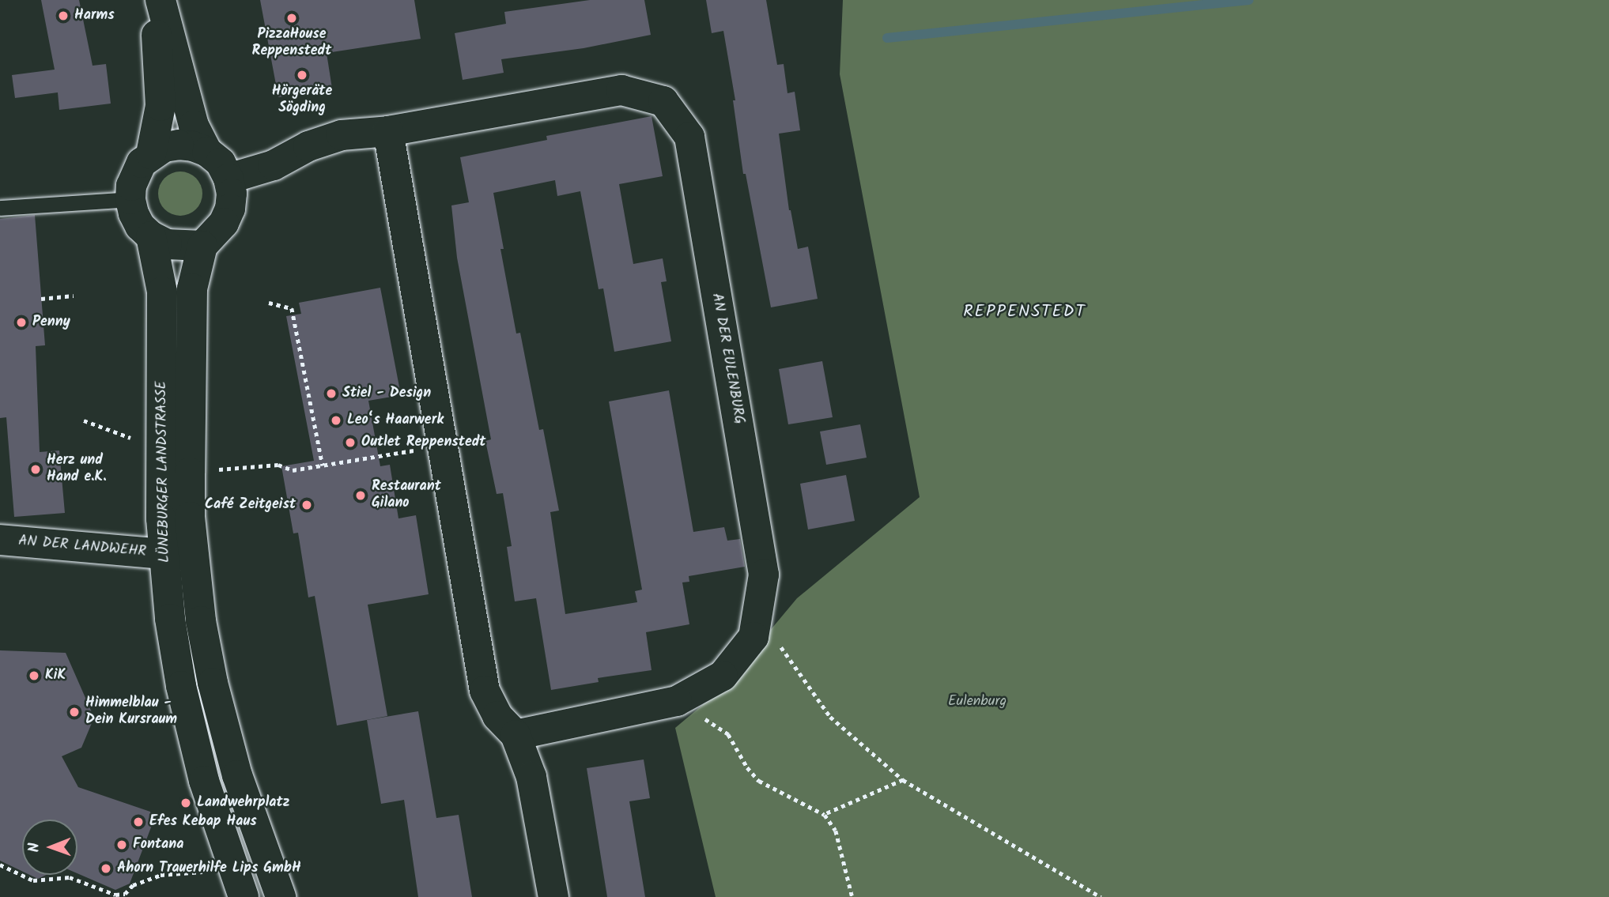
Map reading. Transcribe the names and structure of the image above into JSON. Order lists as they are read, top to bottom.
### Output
{
  "streets": {
    "street": ["AN DER EULENBURG", "LÜNEBURGER LANDSTRASSE", "AN DER LANDWEHR"]
  },
  "crossings": [
    ["AN DER EULENBURG", "LÜNEBURGER LANDSTRASSE"],
    ["LÜNEBURGER LANDSTRASSE", "AN DER LANDWEHR"]
  ],
  "districts": ["REPPENSTEDT"],
  "parks": ["Eulenburg"],
  "places": [
    "Harms",
    "PizzaHouse Reppenstedt",
    "Hörgeräte Sögding",
    "Penny",
    "Stiel - Design",
    "Leo‘s Haarwerk",
    "Outlet Reppenstedt",
    "Herz und Hand e.K.",
    "Restaurant Gilano",
    "Café Zeitgeist",
    "KiK",
    "Himmelblau - Dein Kursraum",
    "Landwehrplatz",
    "Efes Kebap Haus",
    "Fontana",
    "Ahorn Trauerhilfe Lips GmbH"
  ],
  "north": "left"
}
